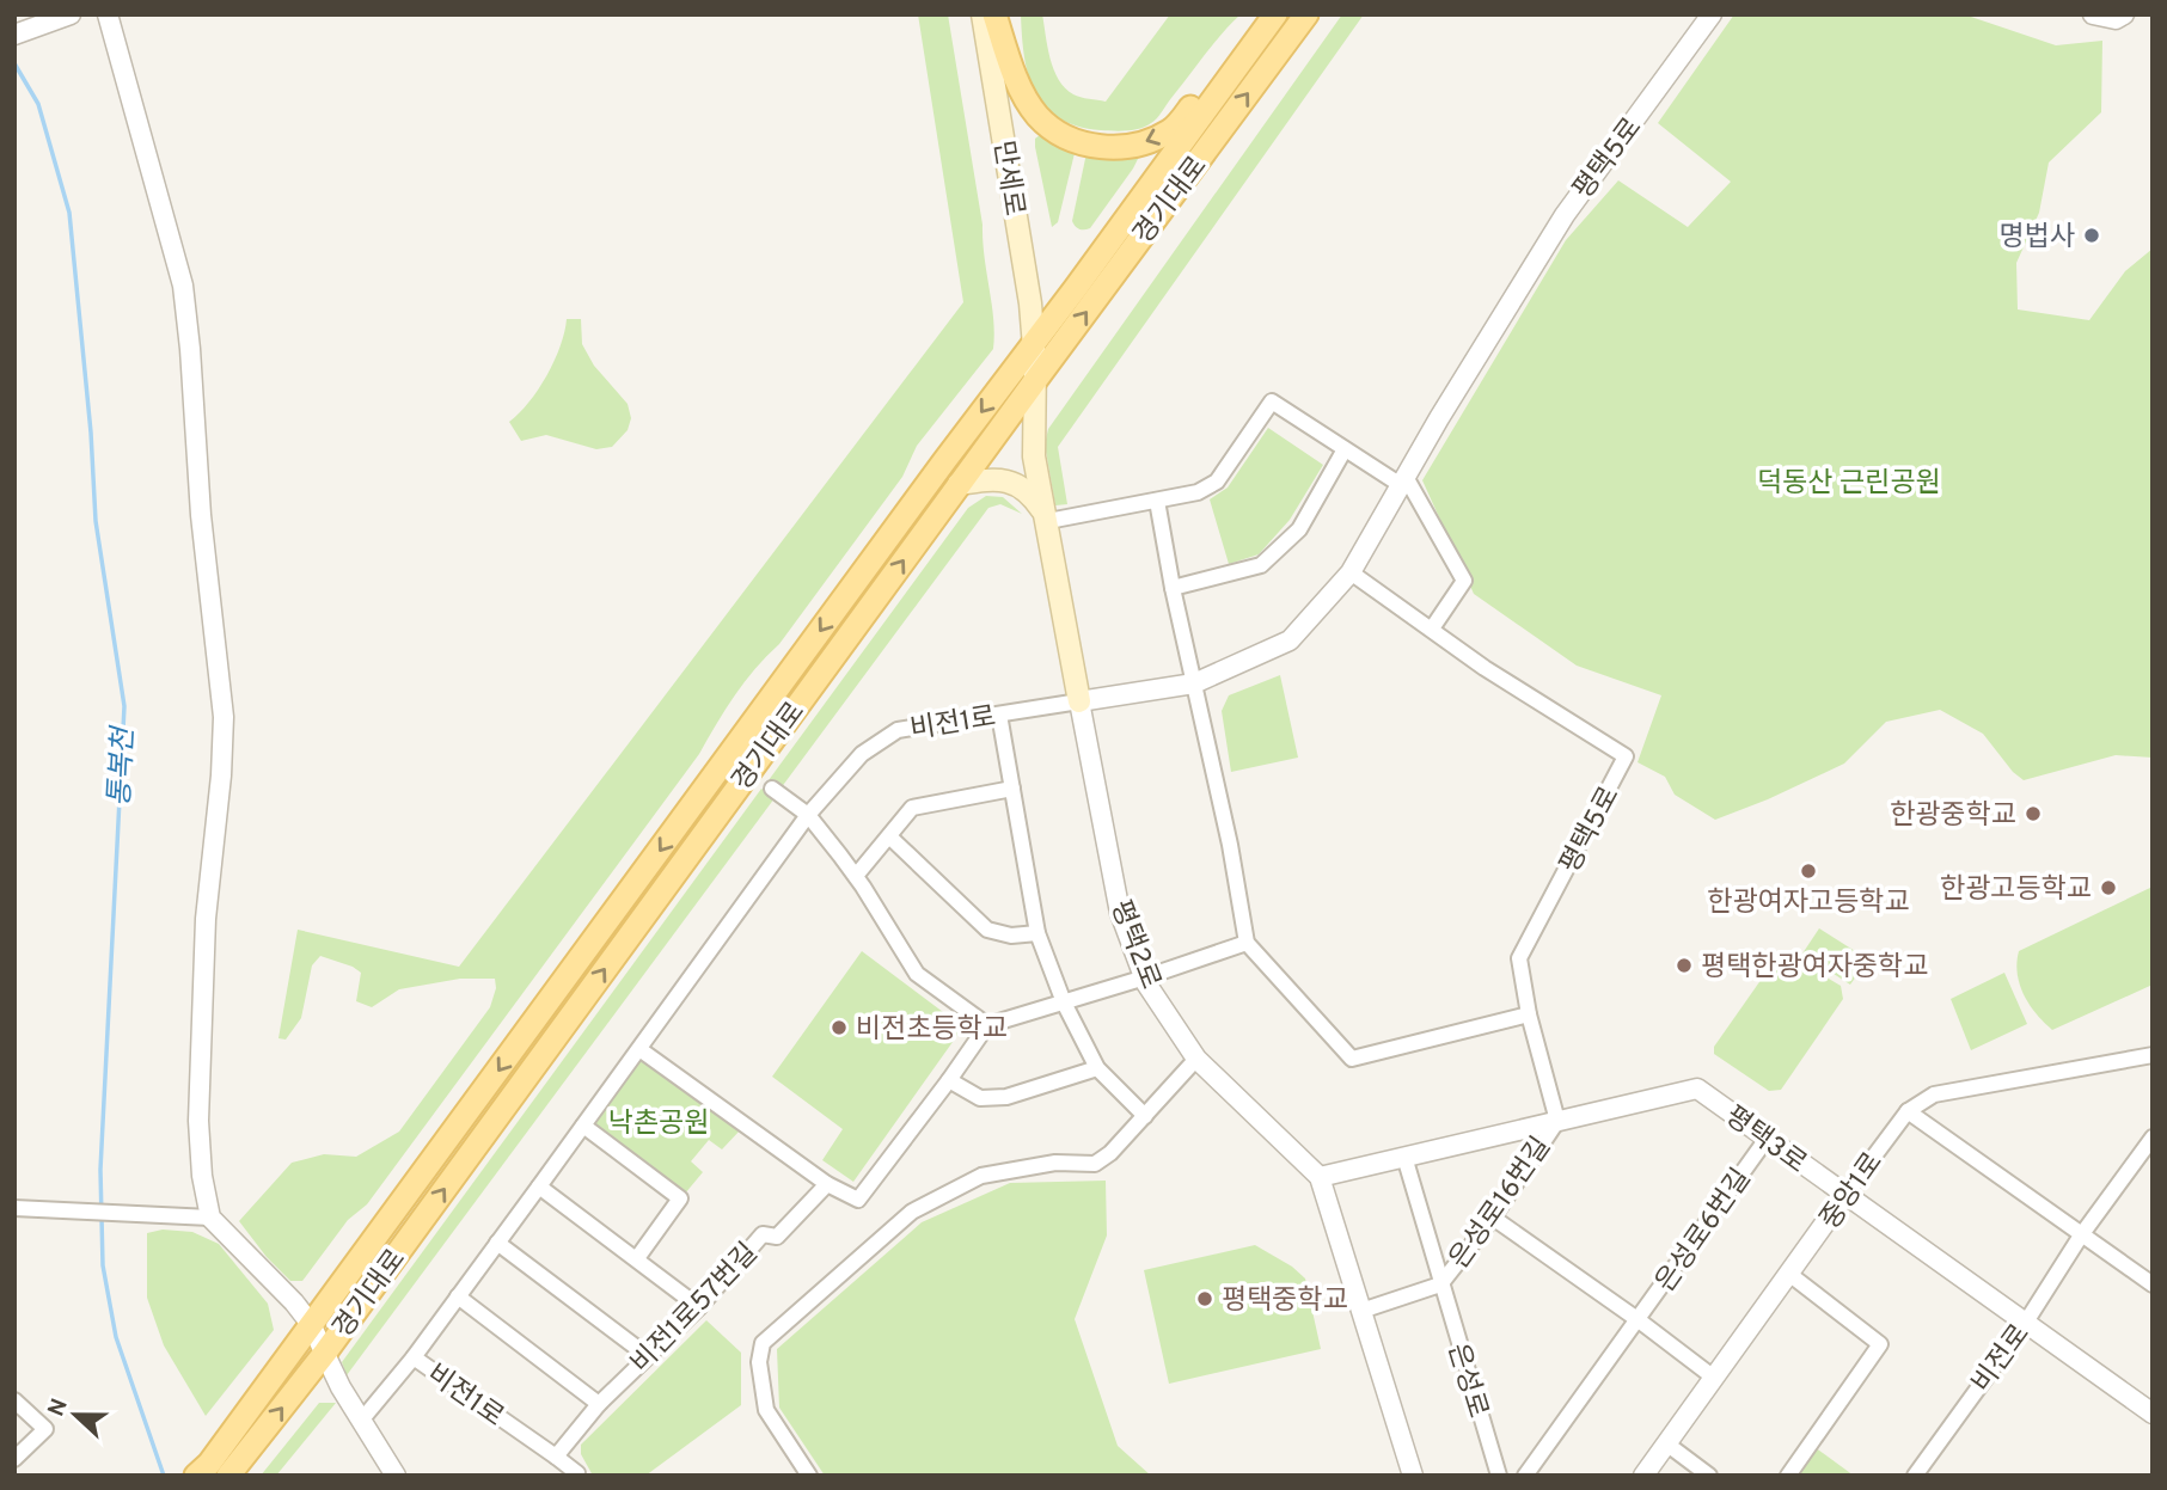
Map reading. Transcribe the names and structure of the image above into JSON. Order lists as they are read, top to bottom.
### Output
{
  "streets": {
    "main road": ["만세로", "경기대로", "평택2로"],
    "street": [
      "평택5로",
      "비전1로",
      "평택3로",
      "중앙1로",
      "은성로16번길",
      "은성로6번길",
      "비전1로57번길",
      "비전로",
      "은성로"
    ]
  },
  "crossings": [
    ["평택5로", "비전1로"],
    ["평택5로", "평택2로"],
    ["평택5로", "평택3로"],
    ["평택5로", "은성로16번길"],
    ["만세로", "경기대로"],
    ["만세로", "평택2로"],
    ["경기대로", "평택2로"],
    ["비전1로", "평택2로"],
    ["비전1로", "비전1로57번길"],
    ["평택2로", "평택3로"],
    ["평택3로", "중앙1로"],
    ["평택3로", "은성로16번길"],
    ["평택3로", "은성로6번길"],
    ["평택3로", "비전로"],
    ["평택3로", "은성로"],
    ["중앙1로", "은성로6번길"],
    ["은성로16번길", "은성로6번길"],
    ["은성로16번길", "은성로"]
  ],
  "water": ["통복천"],
  "parks": ["덕동산 근린공원", "낙촌공원"],
  "places": [
    "명법사",
    "한광중학교",
    "한광여자고등학교",
    "한광고등학교",
    "평택한광여자중학교",
    "비전초등학교",
    "평택중학교"
  ],
  "north": "left"
}
